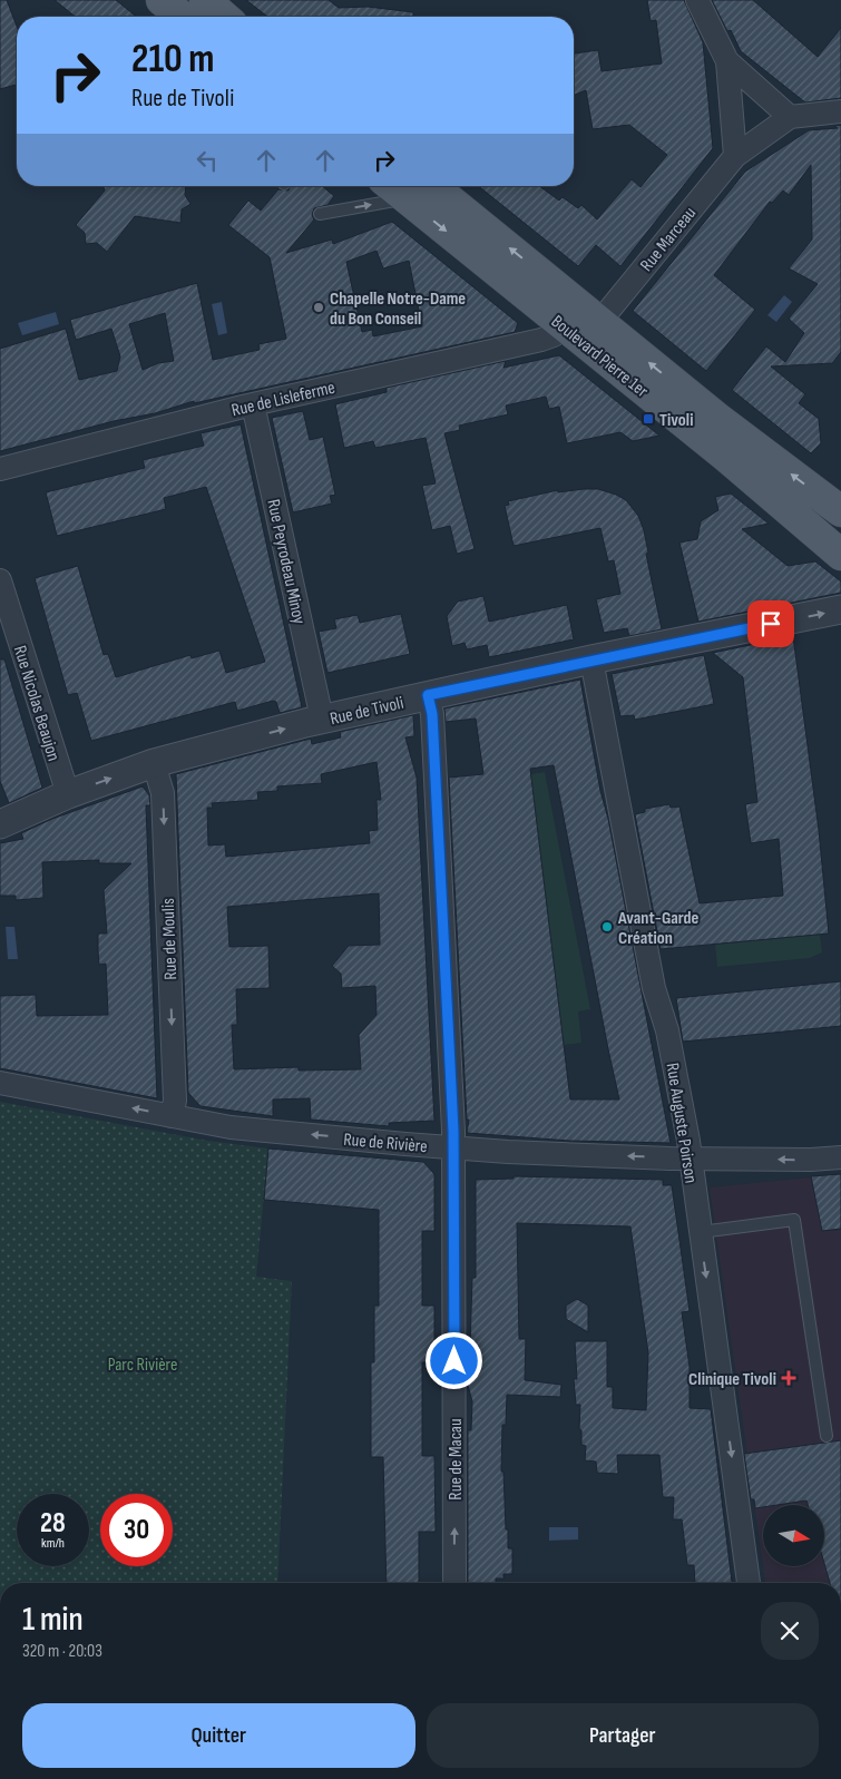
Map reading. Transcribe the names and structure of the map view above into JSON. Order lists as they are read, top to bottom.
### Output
{
  "streets": {
    "main road": ["Boulevard Pierre 1er"],
    "street": [
      "Rue Marceau",
      "Rue de Lisleferme",
      "Rue Peyrodeau Minoy",
      "Rue Nicolas Beaujon",
      "Rue de Tivoli",
      "Rue de Moulis",
      "Rue Auguste Poirson",
      "Rue de Rivière",
      "Rue de Macau"
    ]
  },
  "crossings": [
    ["Rue Marceau", "Boulevard Pierre 1er"],
    ["Boulevard Pierre 1er", "Rue de Lisleferme"],
    ["Rue de Lisleferme", "Rue Peyrodeau Minoy"],
    ["Rue Peyrodeau Minoy", "Rue de Tivoli"],
    ["Rue Nicolas Beaujon", "Rue de Tivoli"],
    ["Rue de Tivoli", "Rue de Moulis"],
    ["Rue de Tivoli", "Rue Auguste Poirson"],
    ["Rue de Tivoli", "Rue de Macau"],
    ["Rue de Moulis", "Rue de Rivière"],
    ["Rue Auguste Poirson", "Rue de Rivière"],
    ["Rue de Rivière", "Rue de Macau"]
  ],
  "one_way": [
    "Rue de Tivoli",
    "Rue de Moulis",
    "Rue Auguste Poirson",
    "Rue de Rivière",
    "Rue de Macau"
  ],
  "parks": ["Parc Rivière"],
  "places": {
    "other": ["Chapelle Notre-Dame du Bon Conseil", "Avant-Garde Création"],
    "transit": ["Tivoli"],
    "health": ["Clinique Tivoli"]
  },
  "north": "right",
  "page": {
    "turn": ["210 m", "Rue de Tivoli"],
    "speed": "28 km/h",
    "limit": "30",
    "heading": ["1 min", "320 m · 20:03"],
    "buttons": ["Quitter", "Partager"]
  }
}
